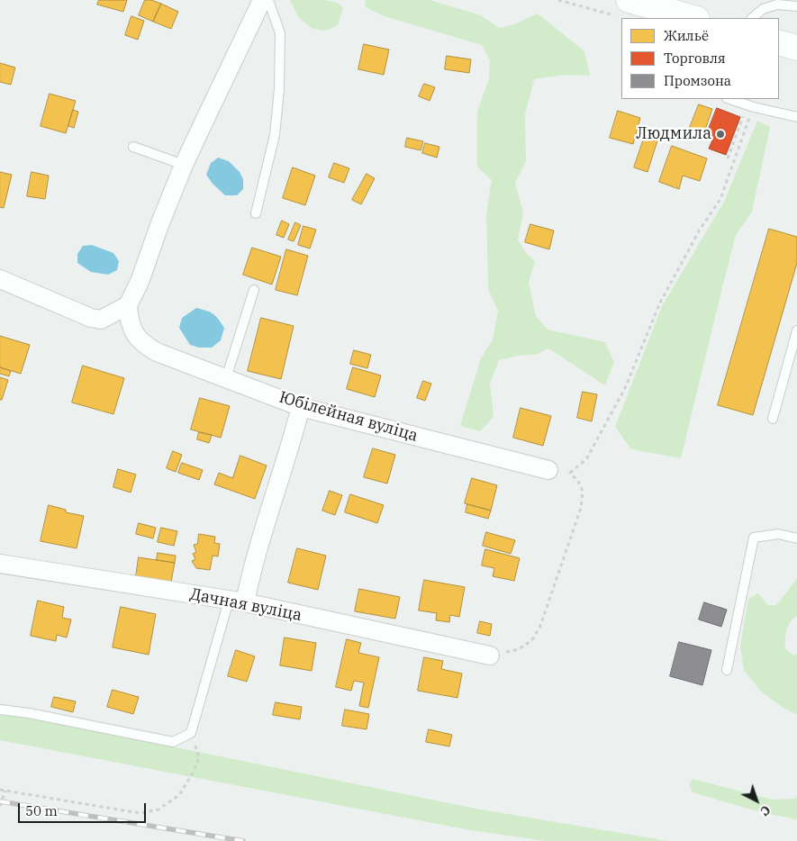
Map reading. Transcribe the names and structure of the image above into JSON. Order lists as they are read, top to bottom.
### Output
{
  "streets": {
    "street": ["Юбілейная вуліца", "Дачная вуліца"]
  },
  "places": ["Людмила"],
  "legend": ["Жильё", "Торговля", "Промзона"],
  "scale_bar": "50 m",
  "north": "bottom right"
}
